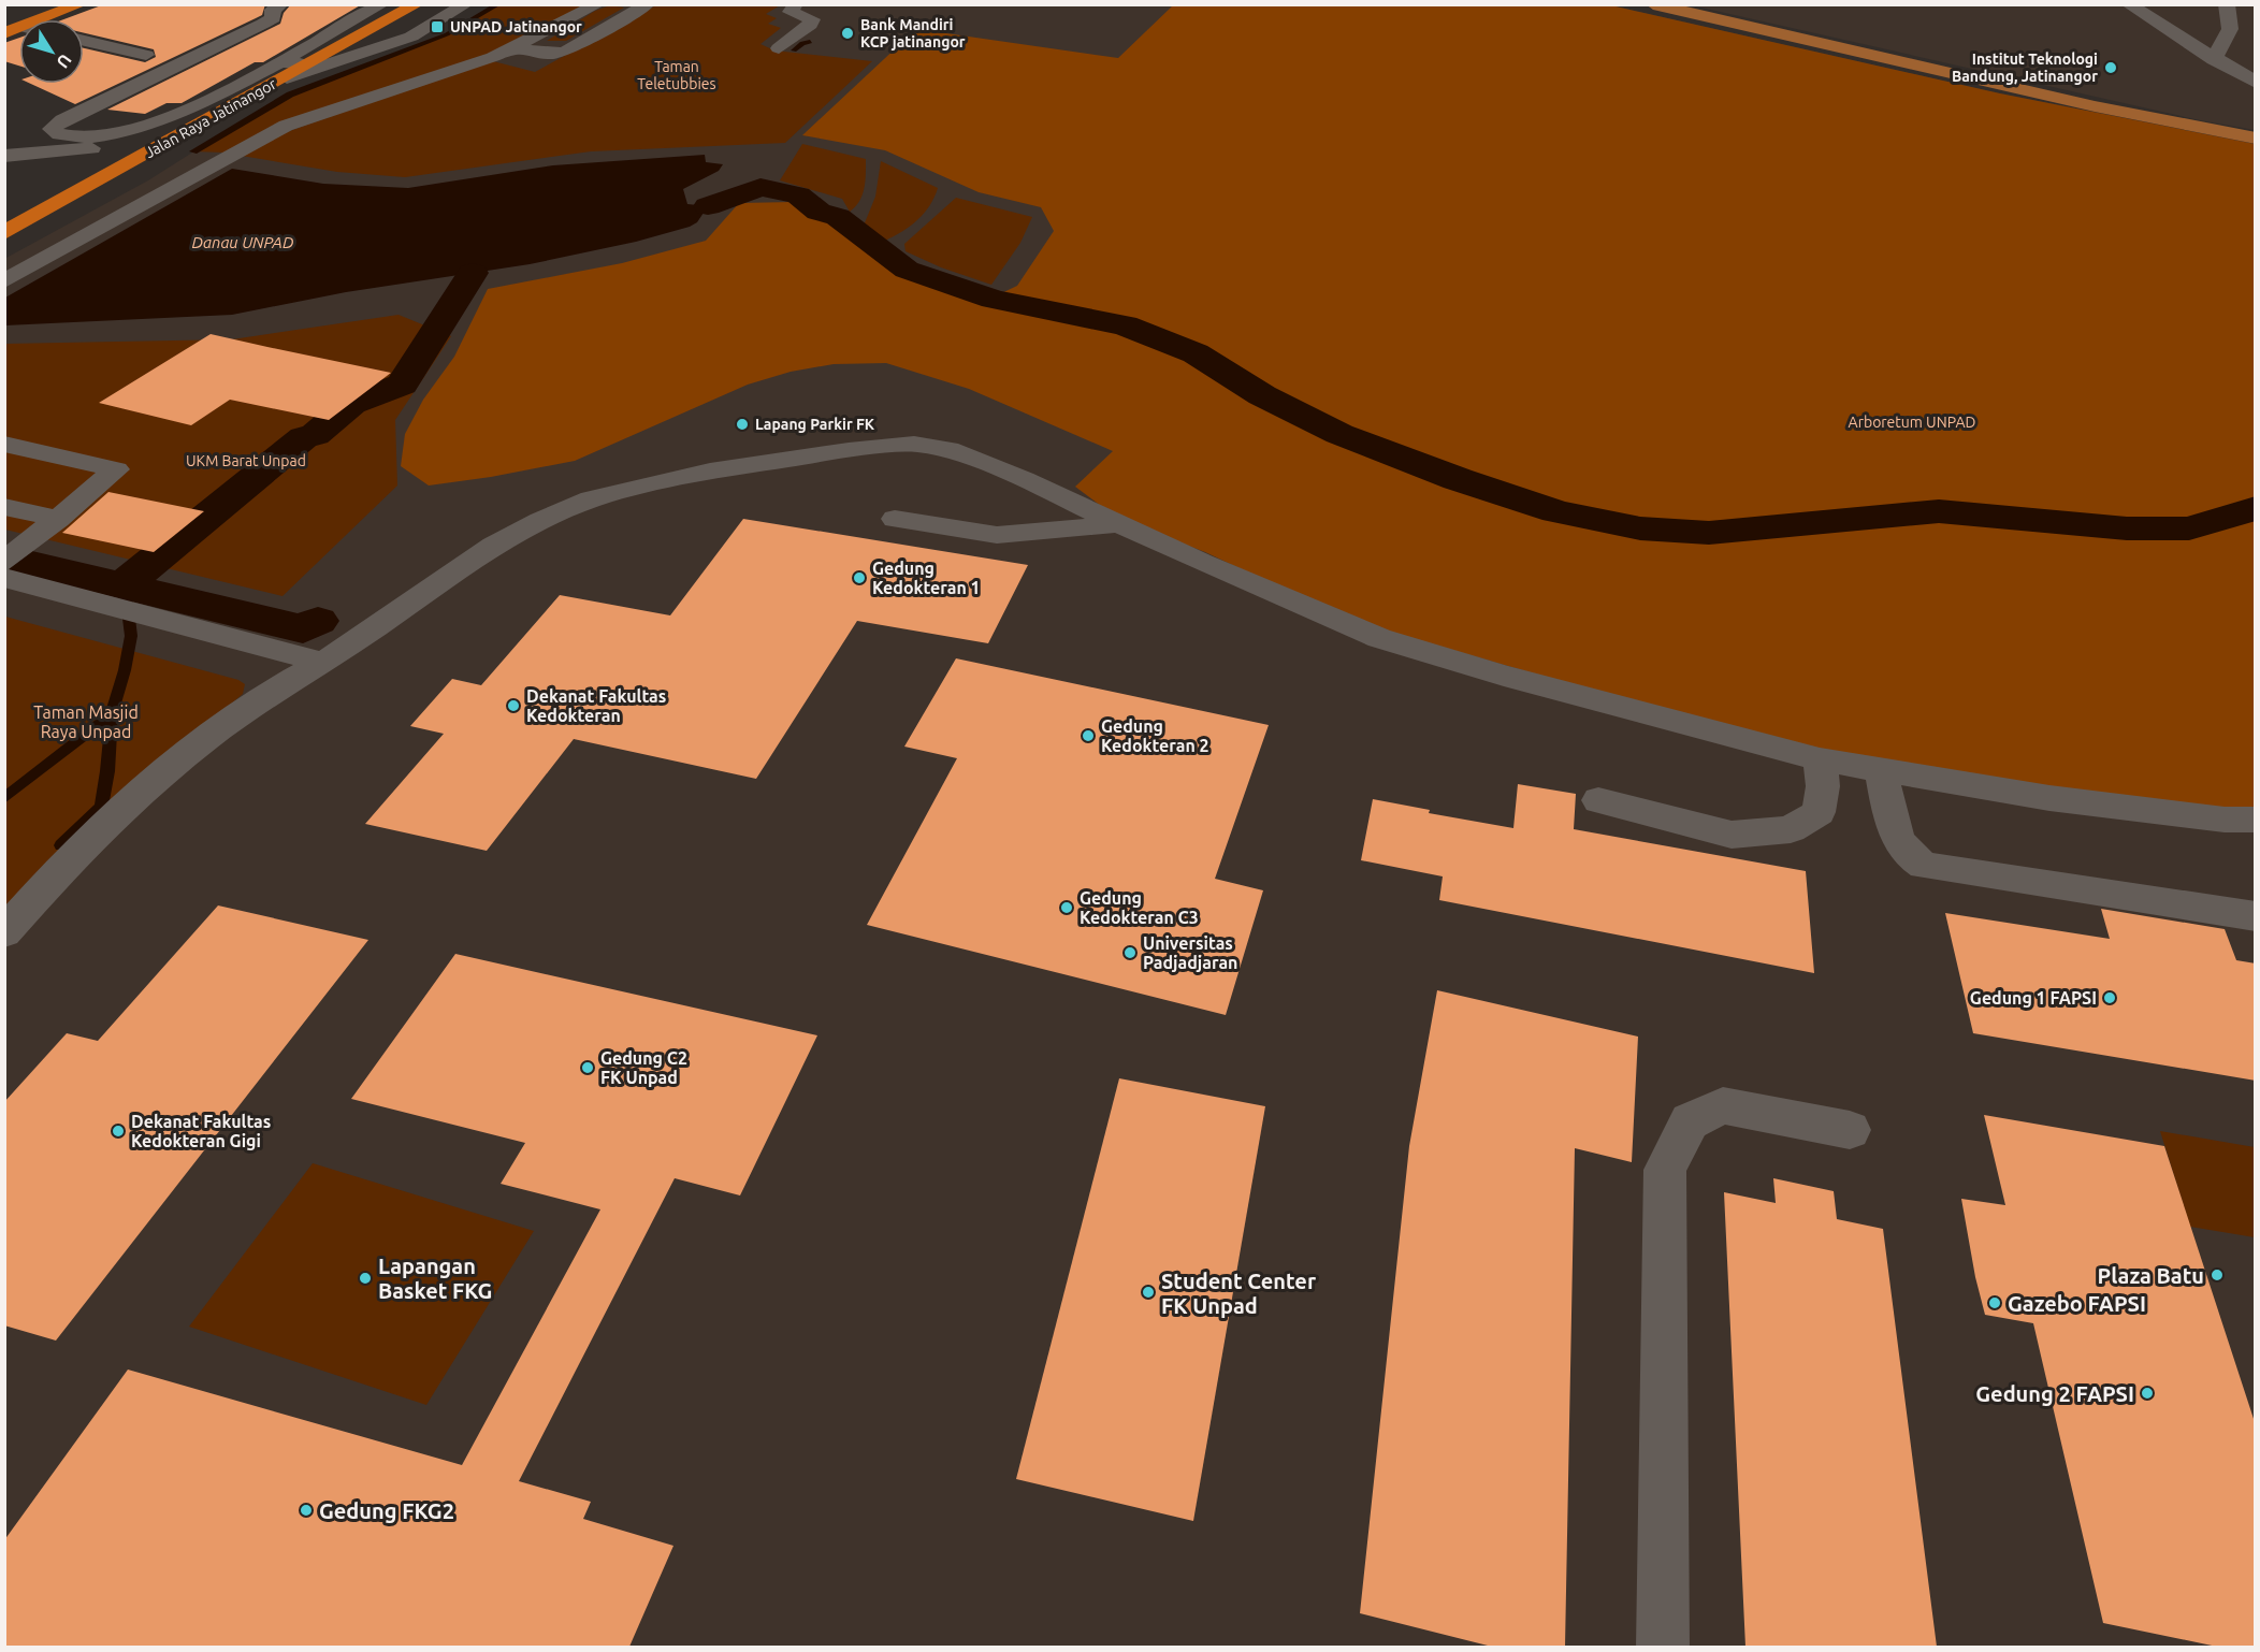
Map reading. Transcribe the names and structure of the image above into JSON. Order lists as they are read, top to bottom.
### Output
{
  "streets": {
    "highway": ["Jalan Raya Jatinangor"]
  },
  "water": ["Danau UNPAD"],
  "parks": [
    "Taman Teletubbies",
    "Arboretum UNPAD",
    "UKM Barat Unpad",
    "Taman Masjid Raya Unpad"
  ],
  "places": {
    "transit": ["UNPAD Jatinangor"],
    "other": [
      "Bank Mandiri KCP jatinangor",
      "Institut Teknologi Bandung, Jatinangor",
      "Lapang Parkir FK",
      "Gedung Kedokteran 1",
      "Dekanat Fakultas Kedokteran",
      "Gedung Kedokteran 2",
      "Gedung Kedokteran C3",
      "Universitas Padjadjaran",
      "Gedung 1 FAPSI",
      "Gedung C2 FK Unpad",
      "Dekanat Fakultas Kedokteran Gigi",
      "Plaza Batu",
      "Lapangan Basket FKG",
      "Student Center FK Unpad",
      "Gazebo FAPSI",
      "Gedung 2 FAPSI",
      "Gedung FKG2"
    ]
  },
  "north": "bottom right"
}
